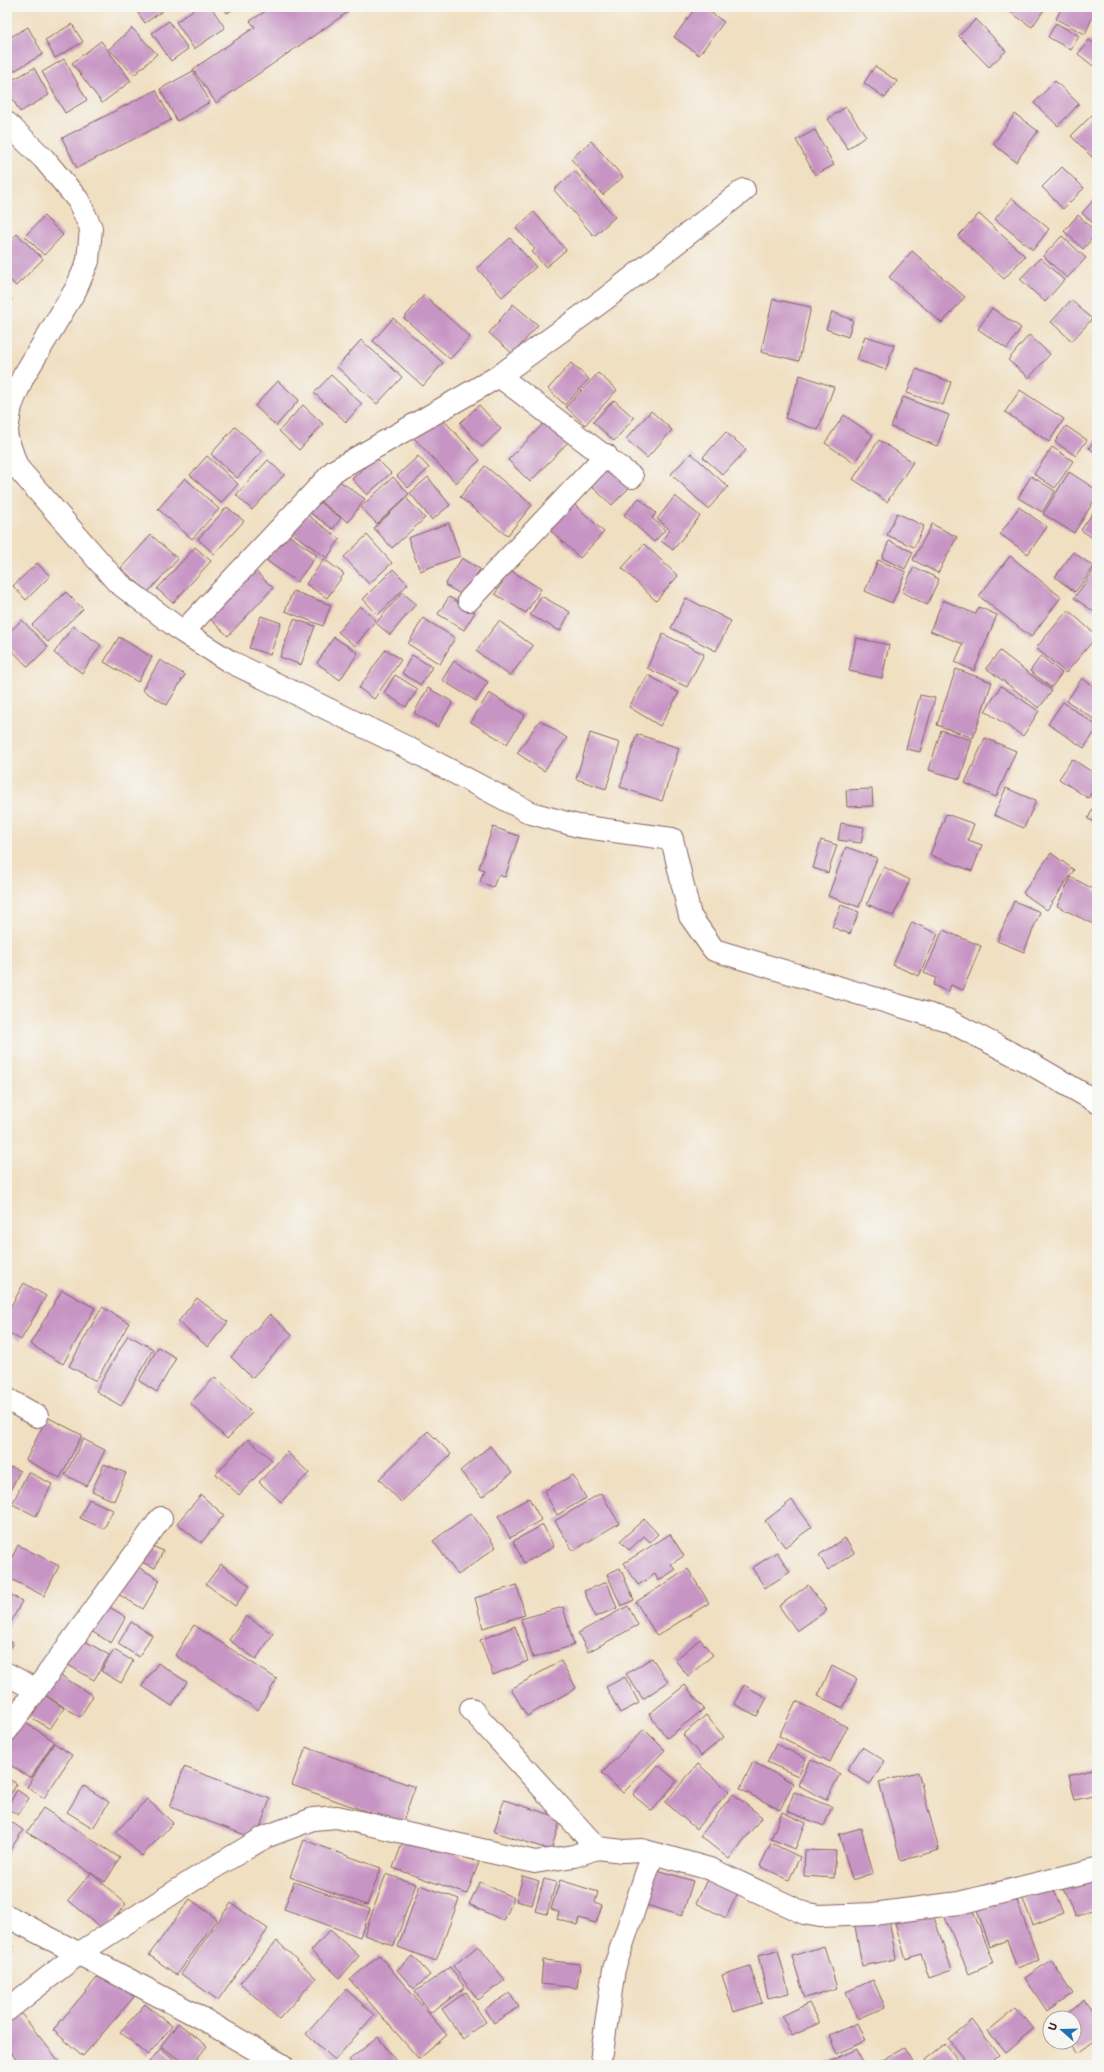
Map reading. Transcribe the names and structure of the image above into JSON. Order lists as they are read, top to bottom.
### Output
{
  "north": "left"
}
